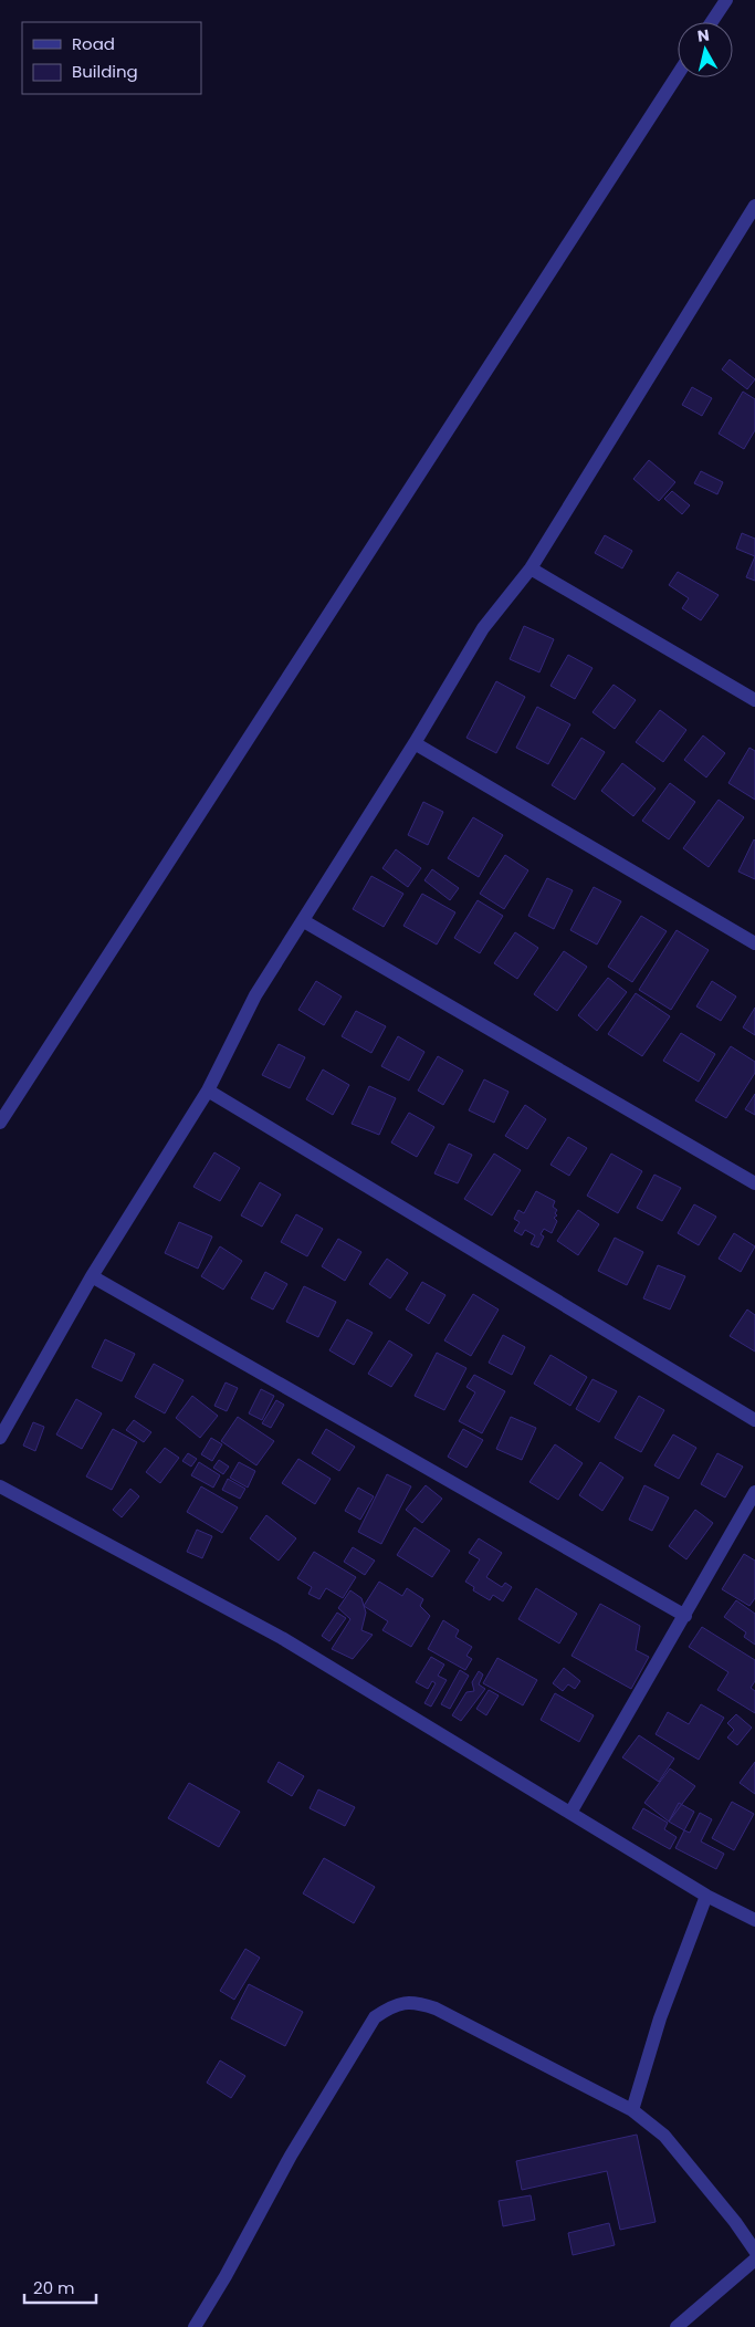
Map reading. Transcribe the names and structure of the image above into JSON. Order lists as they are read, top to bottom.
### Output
{
  "legend": ["Road", "Building"],
  "scale_bar": "20 m",
  "north": "top"
}
